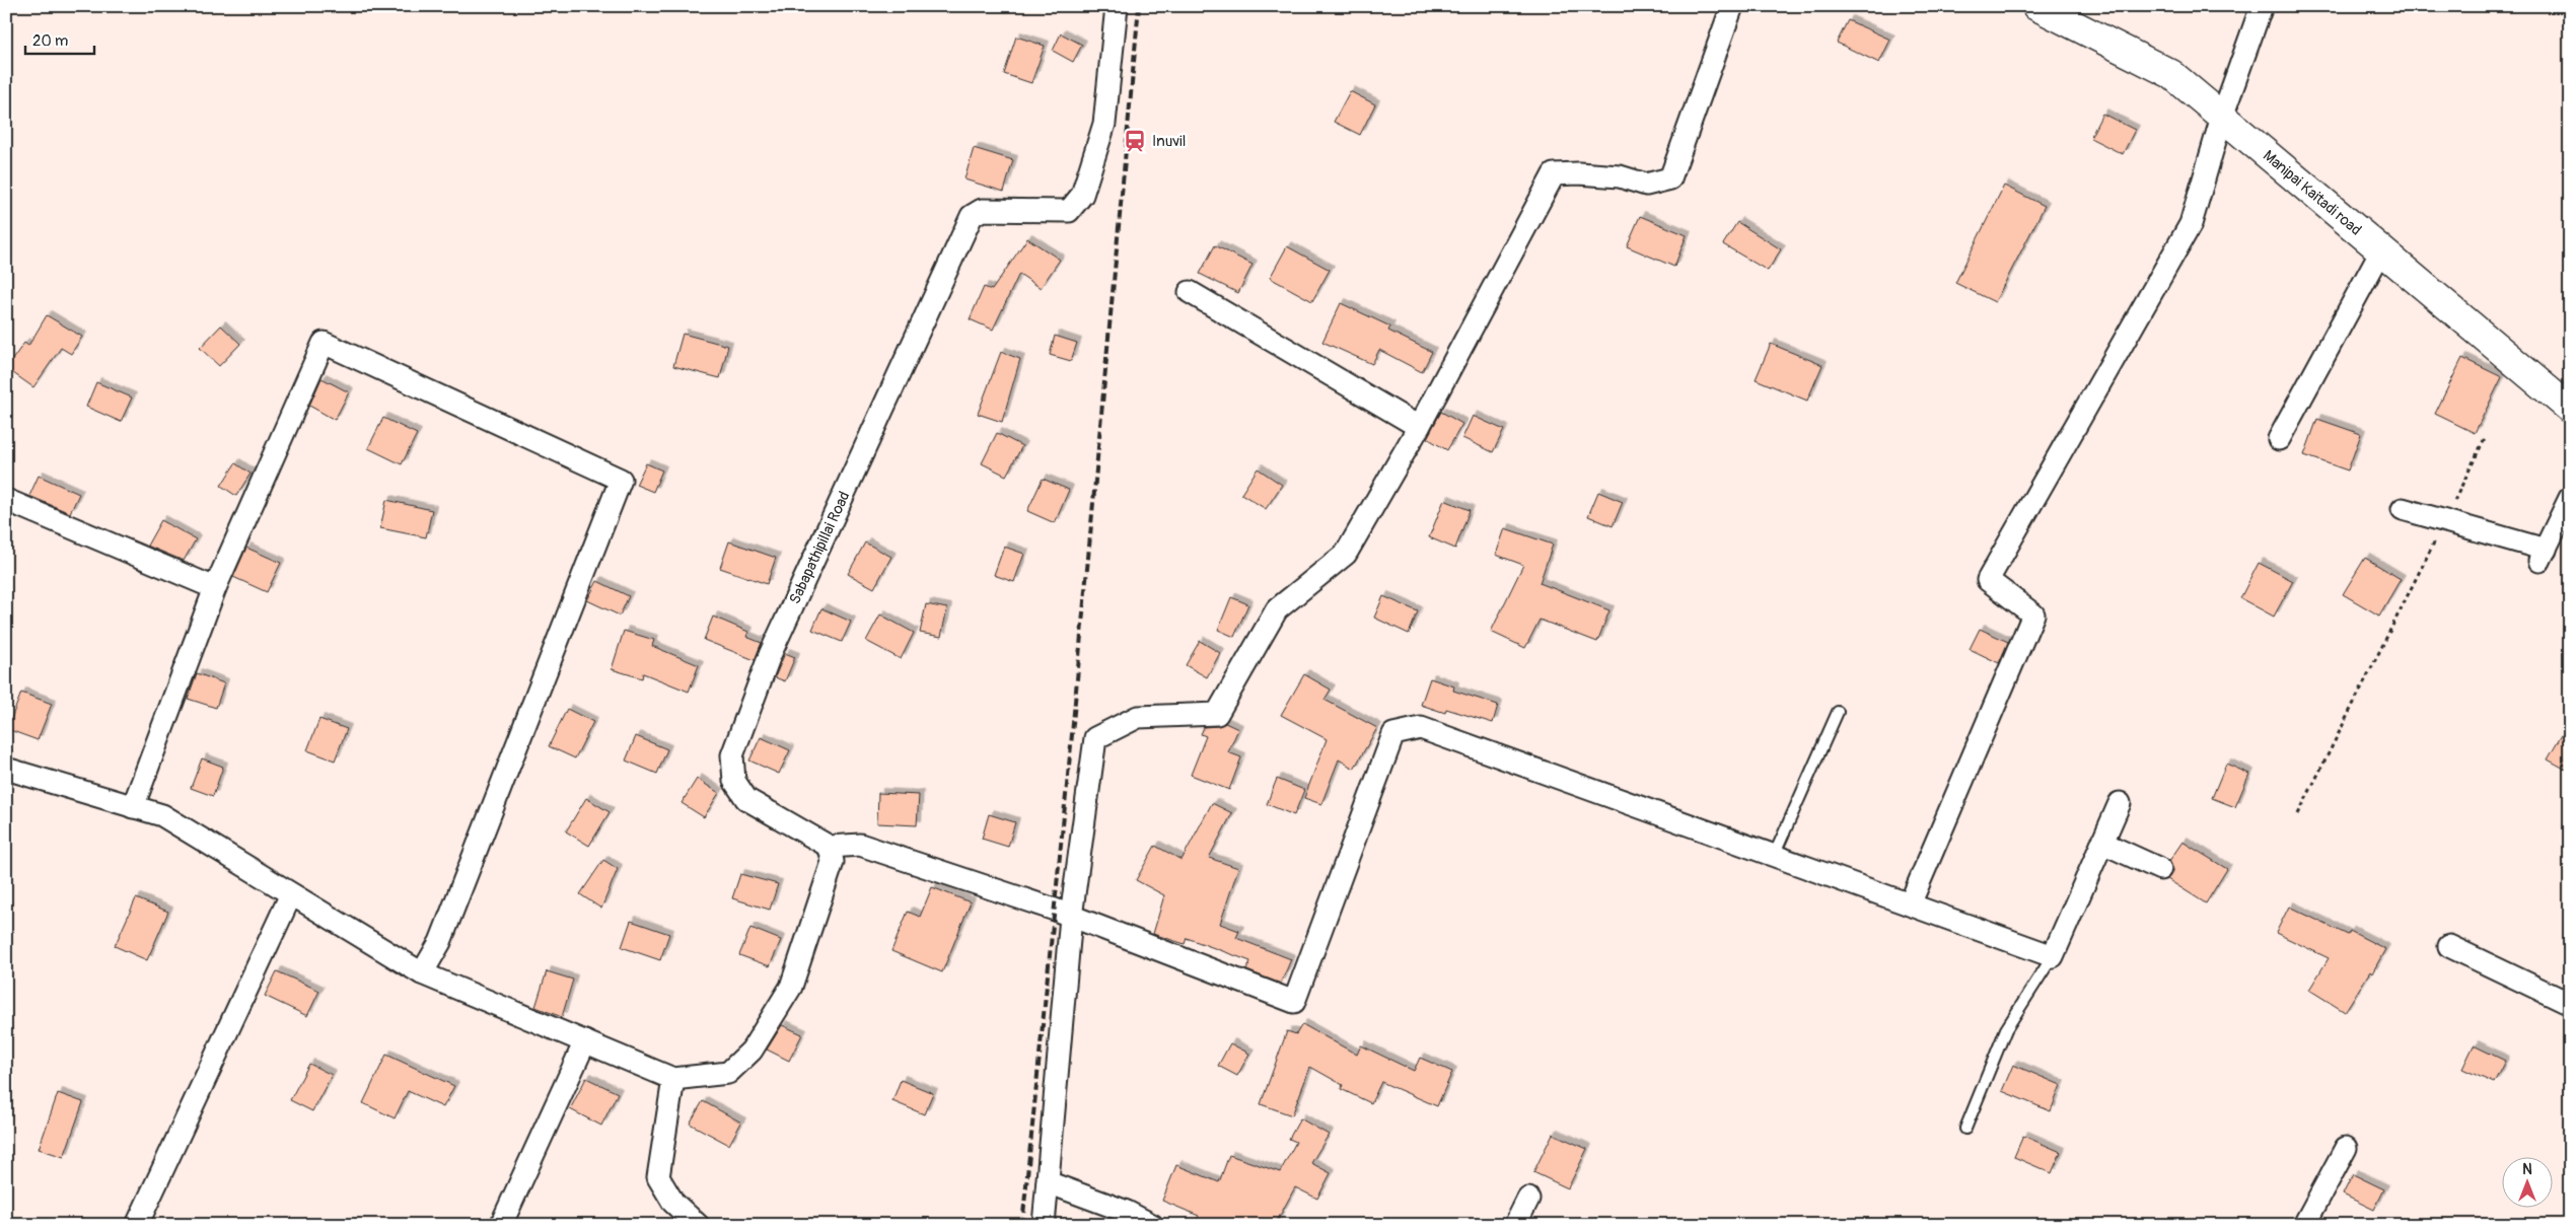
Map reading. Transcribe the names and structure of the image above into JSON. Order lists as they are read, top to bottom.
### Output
{
  "streets": {
    "main road": ["Manipai Kaitadi road"],
    "street": ["Sabapathipillai Road"]
  },
  "places": {
    "station": ["Inuvil"]
  },
  "scale_bar": "20 m",
  "north": "top"
}
